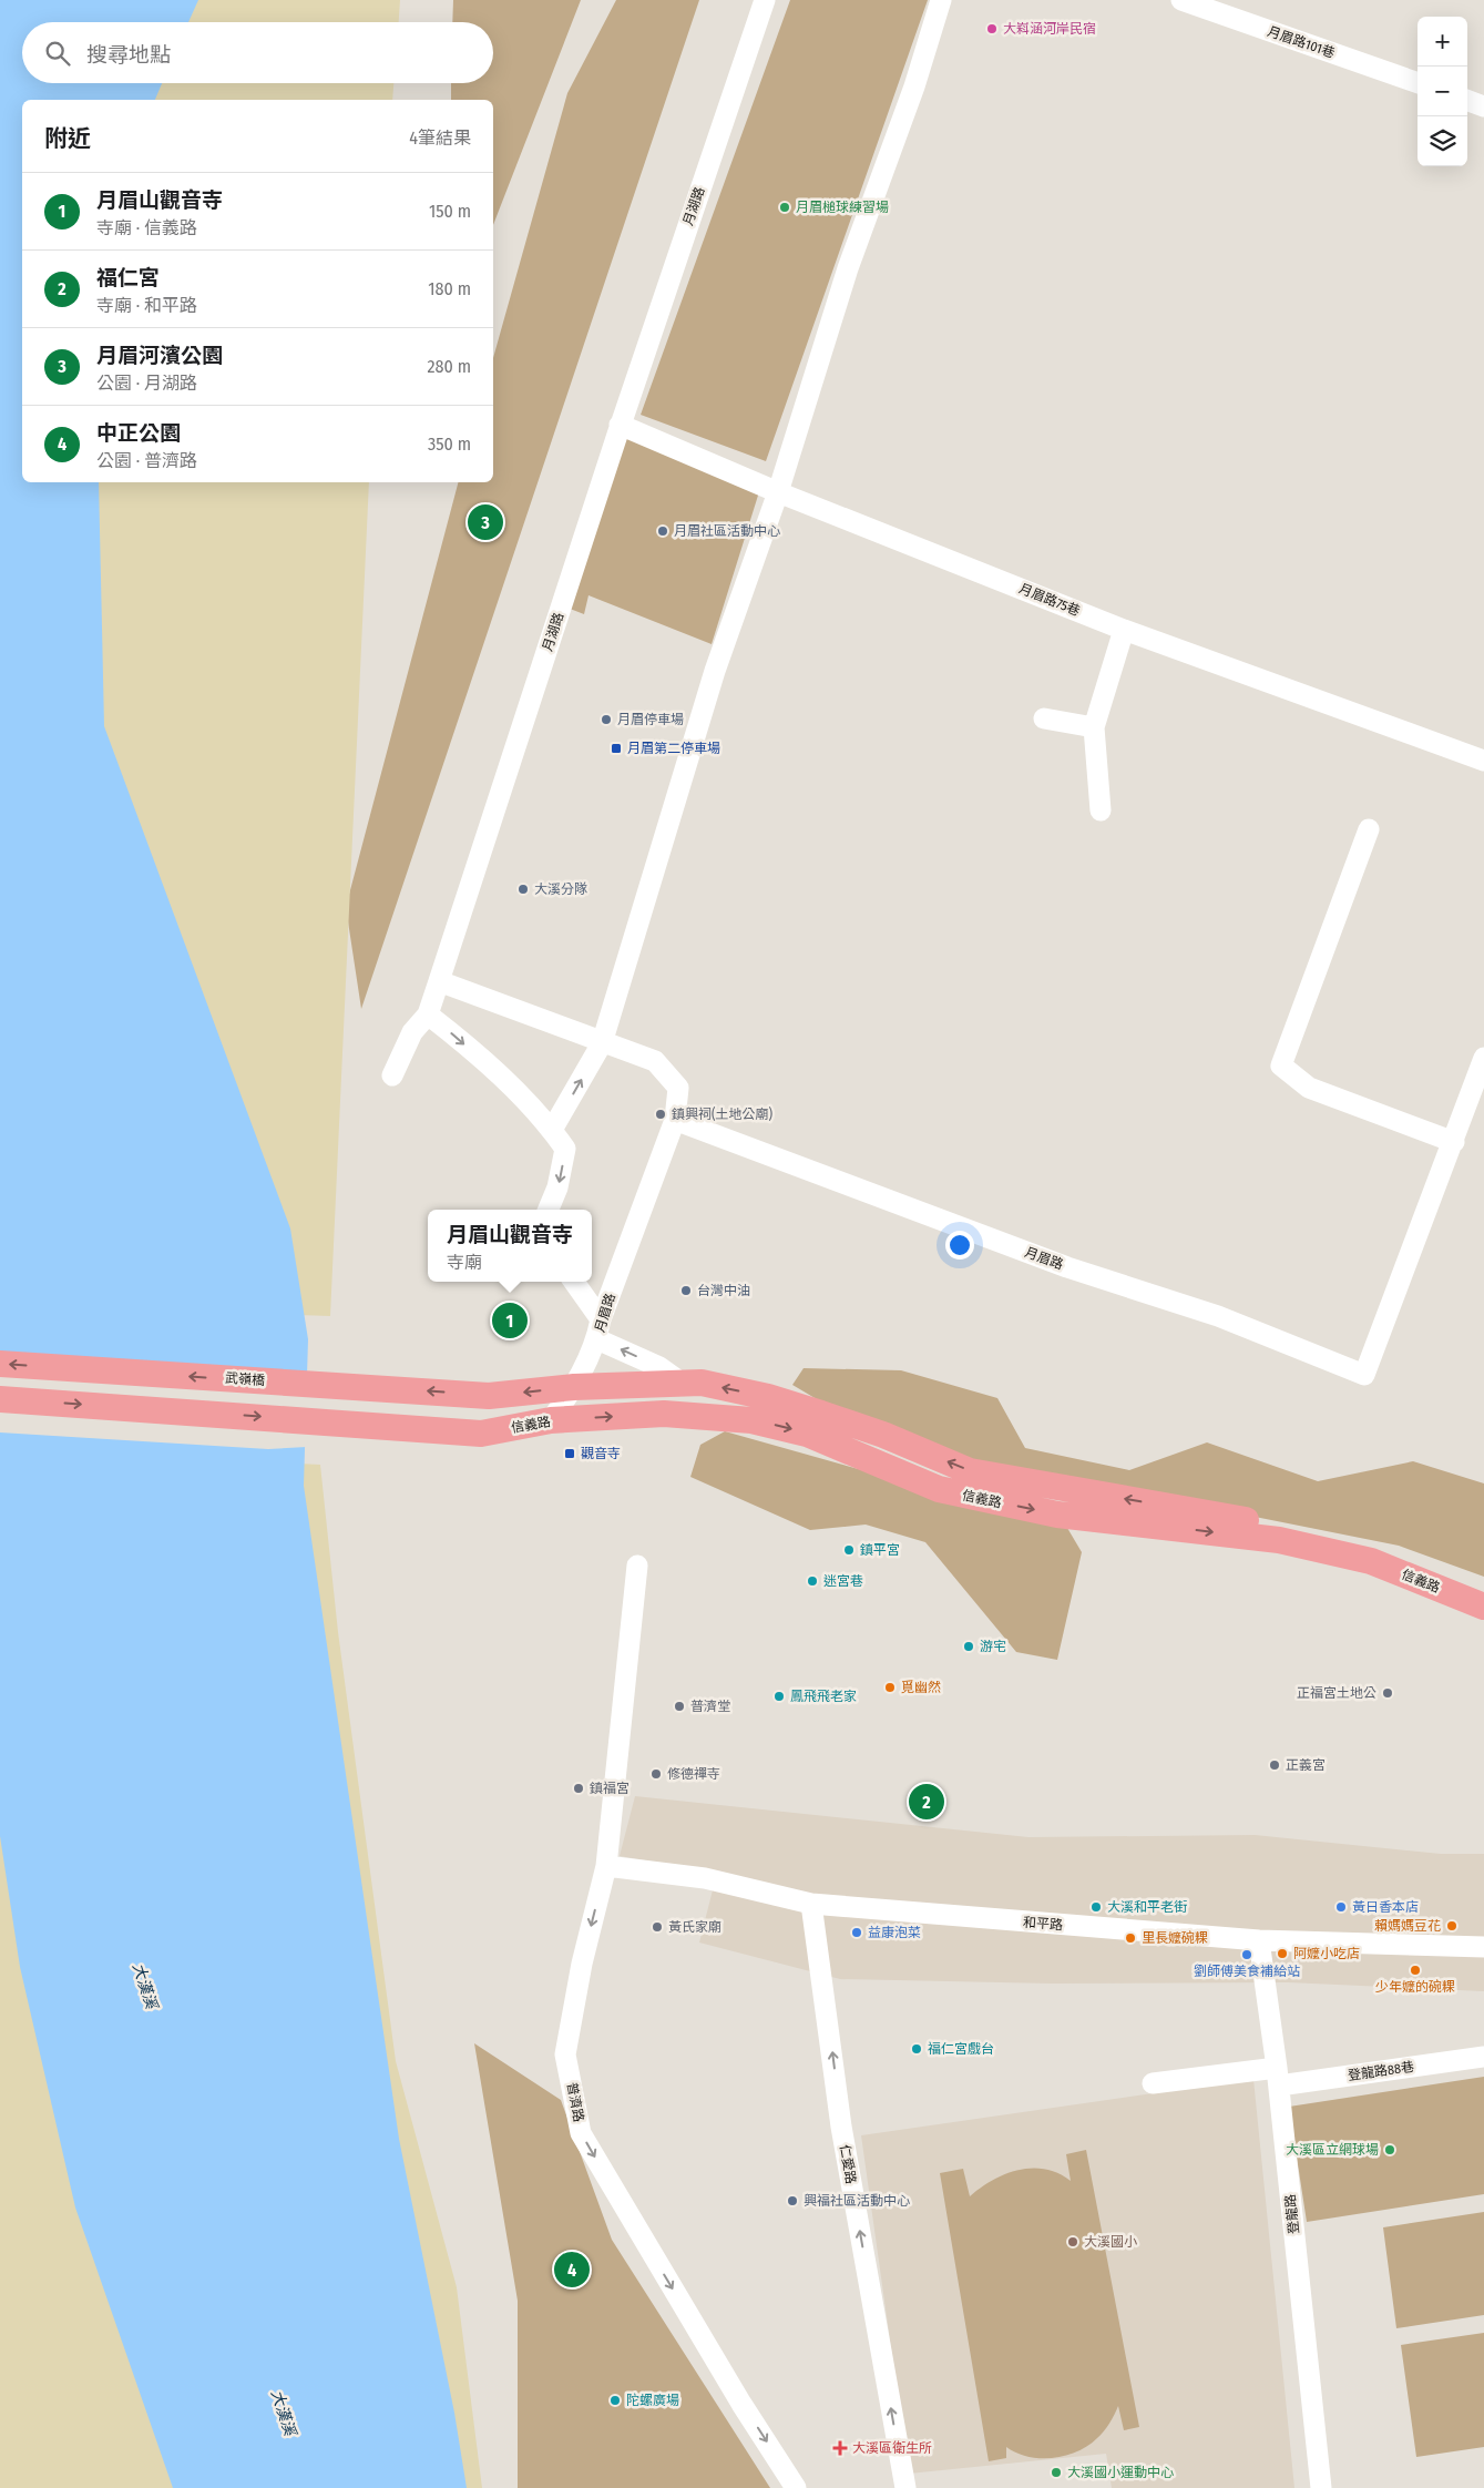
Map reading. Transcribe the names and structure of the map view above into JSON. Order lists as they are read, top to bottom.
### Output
{
  "streets": {
    "main road": ["武嶺橋", "信義路"],
    "street": [
      "月眉路101巷",
      "月湖路",
      "月眉路75巷",
      "月眉路",
      "和平路",
      "登龍路88巷",
      "普濟路",
      "仁愛路",
      "登龍路"
    ]
  },
  "crossings": [
    ["月湖路", "月眉路75巷"],
    ["月眉路", "信義路"],
    ["武嶺橋", "信義路"],
    ["和平路", "普濟路"],
    ["和平路", "仁愛路"],
    ["和平路", "登龍路"],
    ["登龍路88巷", "登龍路"]
  ],
  "one_way": ["武嶺橋", "普濟路", "仁愛路"],
  "water": ["大漢溪"],
  "places": {
    "other": [
      "大嵙涵河岸民宿",
      "月眉槌球練習場",
      "月眉社區活動中心",
      "月眉停車場",
      "大溪分隊",
      "鎮興祠(土地公廟)",
      "台灣中油",
      "鎮平宮",
      "迷宮巷",
      "游宅",
      "覓幽然",
      "正福宮土地公",
      "鳳飛飛老家",
      "普濟堂",
      "正義宮",
      "修德禪寺",
      "鎮福宮",
      "大溪和平老街",
      "黃日香本店",
      "賴媽媽豆花",
      "黃氏家廟",
      "益康泡菜",
      "里長嬤碗粿",
      "阿嬤小吃店",
      "劉師傅美食補給站",
      "少年嬤的碗粿",
      "福仁宮戲台",
      "大溪區立網球場",
      "興福社區活動中心",
      "大溪國小",
      "陀螺廣場",
      "大溪國小運動中心"
    ],
    "transit": ["月眉第二停車場", "觀音寺"],
    "health": ["大溪區衛生所"]
  },
  "page": {
    "map_buttons": ["+", "−"],
    "search": "搜尋地點",
    "heading": ["附近", "4筆結果"],
    "list": [
      {
        "mark": "1",
        "name": "月眉山觀音寺",
        "note": "寺廟 · 信義路",
        "value": "150 m"
      },
      {
        "mark": "2",
        "name": "福仁宮",
        "note": "寺廟 · 和平路",
        "value": "180 m"
      },
      {
        "mark": "3",
        "name": "月眉河濱公園",
        "note": "公園 · 月湖路",
        "value": "280 m"
      },
      {
        "mark": "4",
        "name": "中正公園",
        "note": "公園 · 普濟路",
        "value": "350 m"
      }
    ],
    "pins": [
      "3",
      "1",
      "2",
      "4"
    ],
    "popup": ["月眉山觀音寺", "寺廟"]
  }
}
